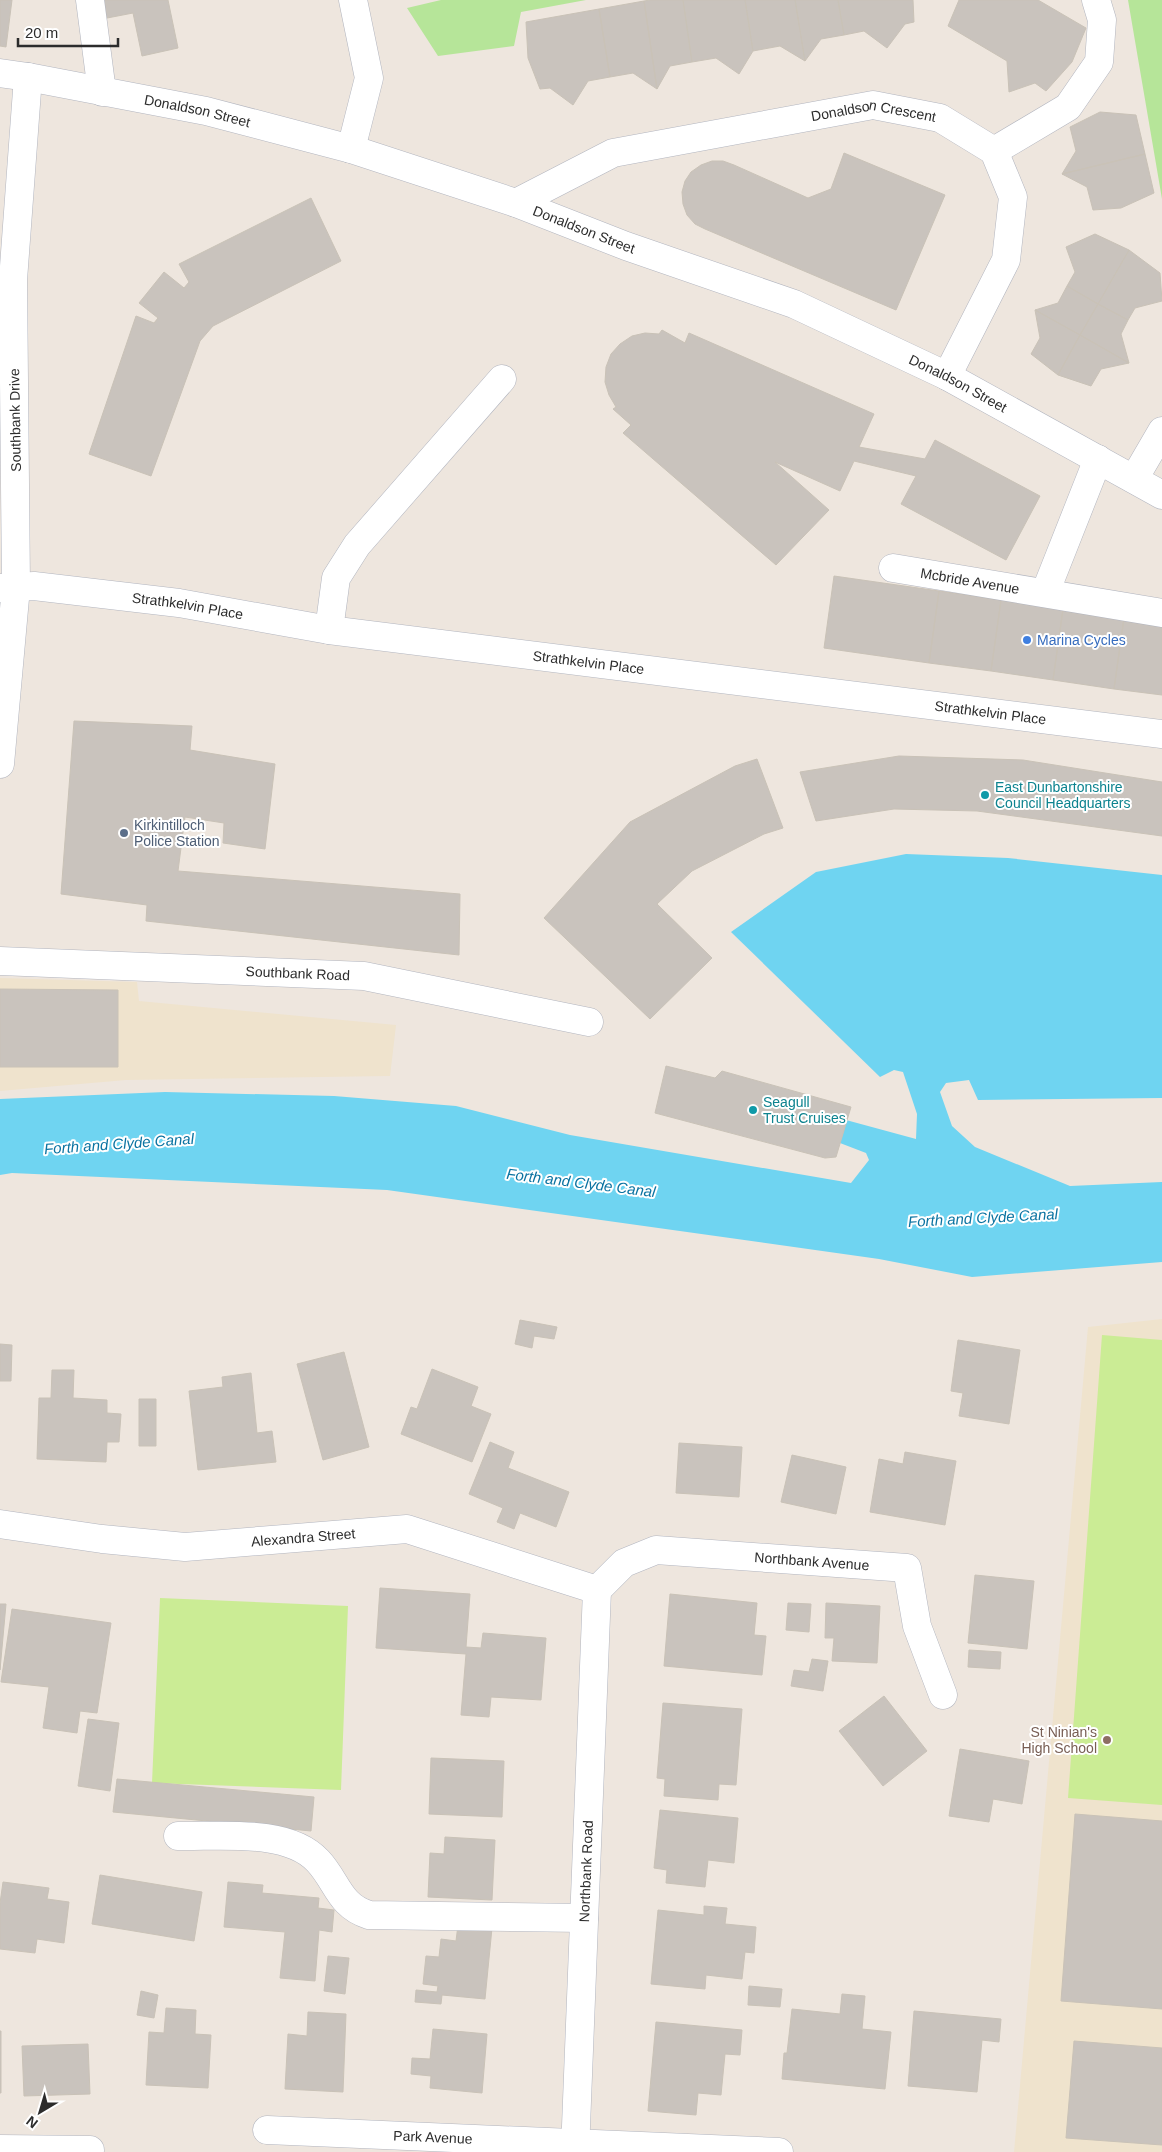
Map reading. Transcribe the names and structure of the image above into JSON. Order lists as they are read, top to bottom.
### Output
{
  "streets": {
    "street": [
      "Donaldson Street",
      "Donaldson Crescent",
      "Southbank Drive",
      "Mcbride Avenue",
      "Strathkelvin Place",
      "Southbank Road",
      "Alexandra Street",
      "Northbank Avenue",
      "Northbank Road",
      "Park Avenue"
    ]
  },
  "crossings": [
    ["Donaldson Street", "Donaldson Crescent"],
    ["Donaldson Street", "Southbank Drive"],
    ["Southbank Drive", "Strathkelvin Place"],
    ["Alexandra Street", "Northbank Avenue"],
    ["Alexandra Street", "Northbank Road"],
    ["Northbank Avenue", "Northbank Road"],
    ["Northbank Road", "Park Avenue"]
  ],
  "water": ["Forth and Clyde Canal"],
  "places": [
    "Marina Cycles",
    "East Dunbartonshire Council Headquarters",
    "Kirkintilloch Police Station",
    "Seagull Trust Cruises",
    "St Ninian's High School"
  ],
  "scale_bar": "20 m",
  "north": "bottom left"
}
